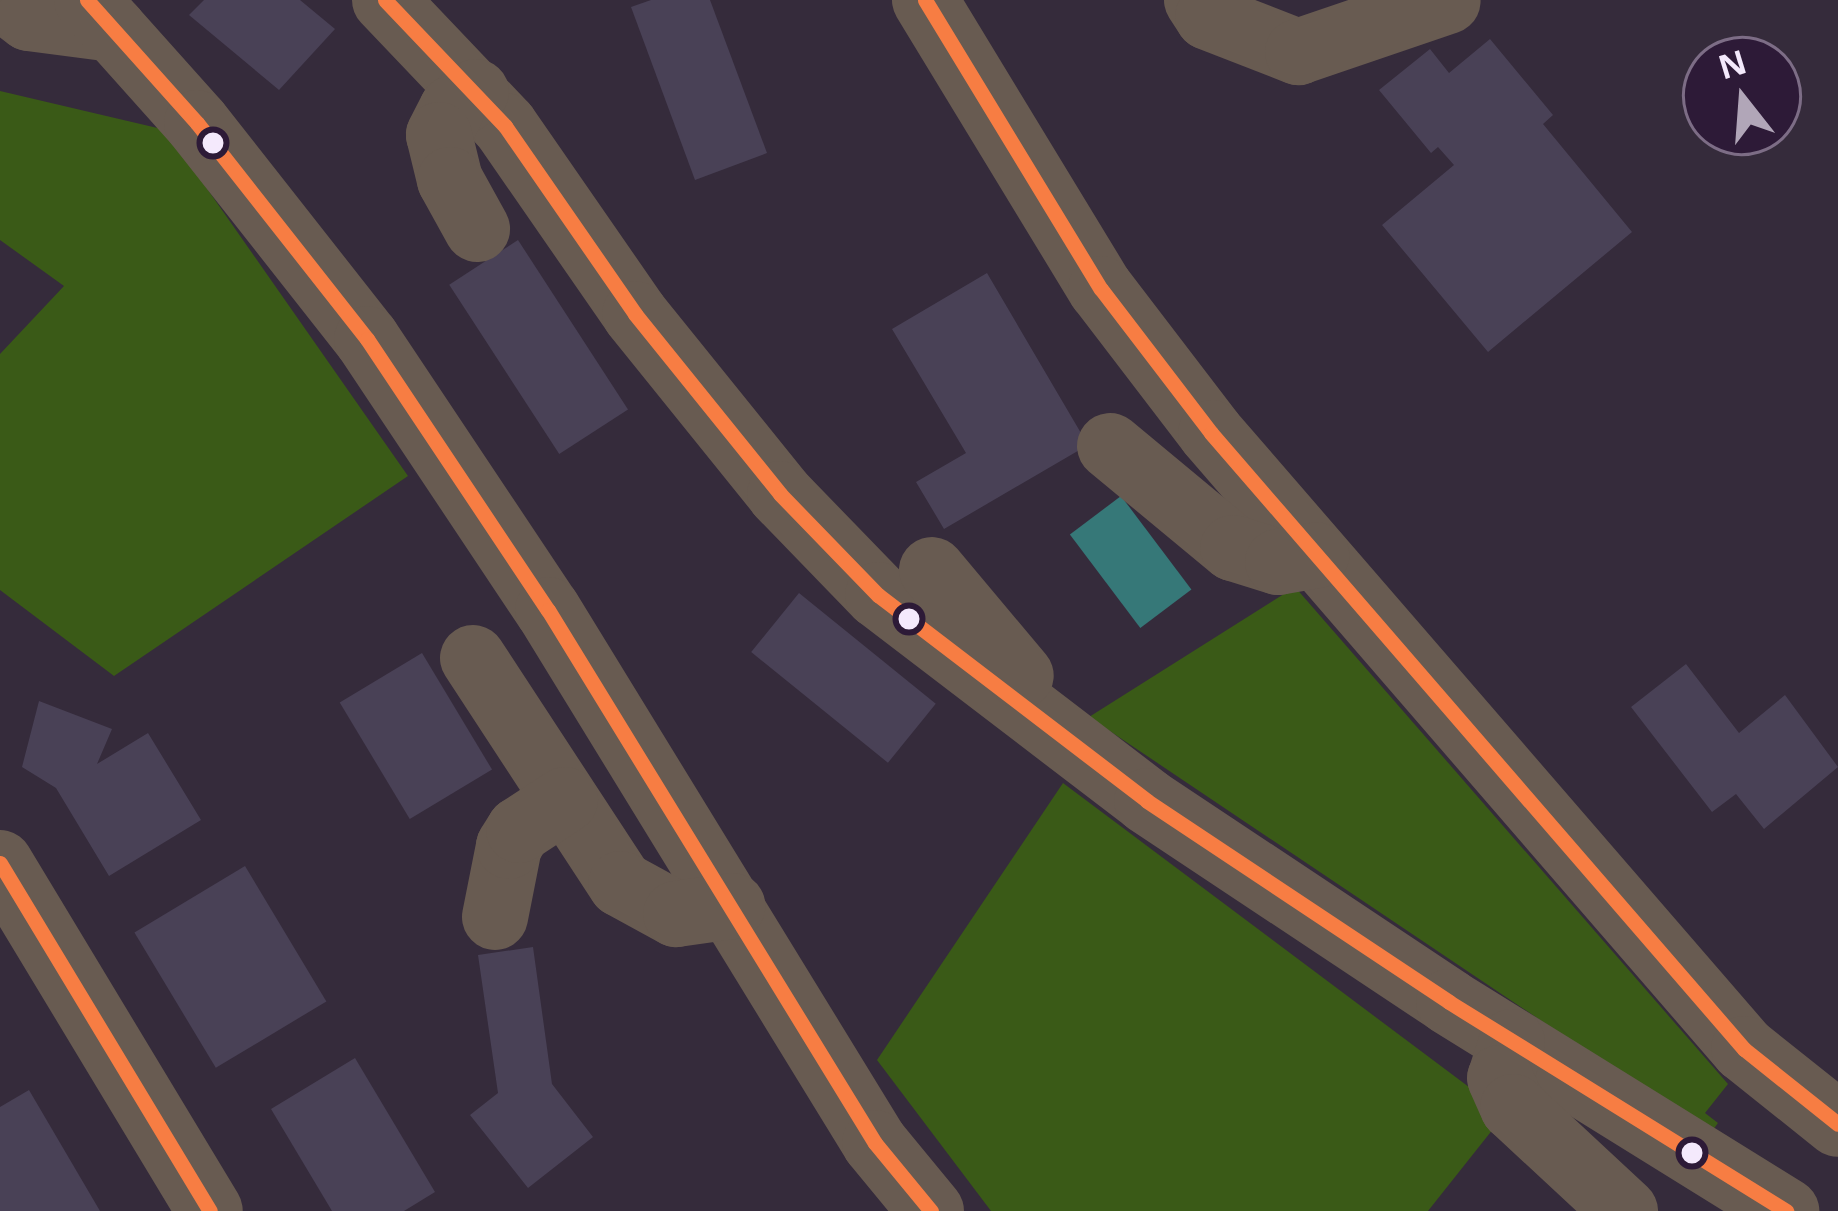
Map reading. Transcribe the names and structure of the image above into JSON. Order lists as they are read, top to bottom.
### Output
{
  "north": "top"
}
